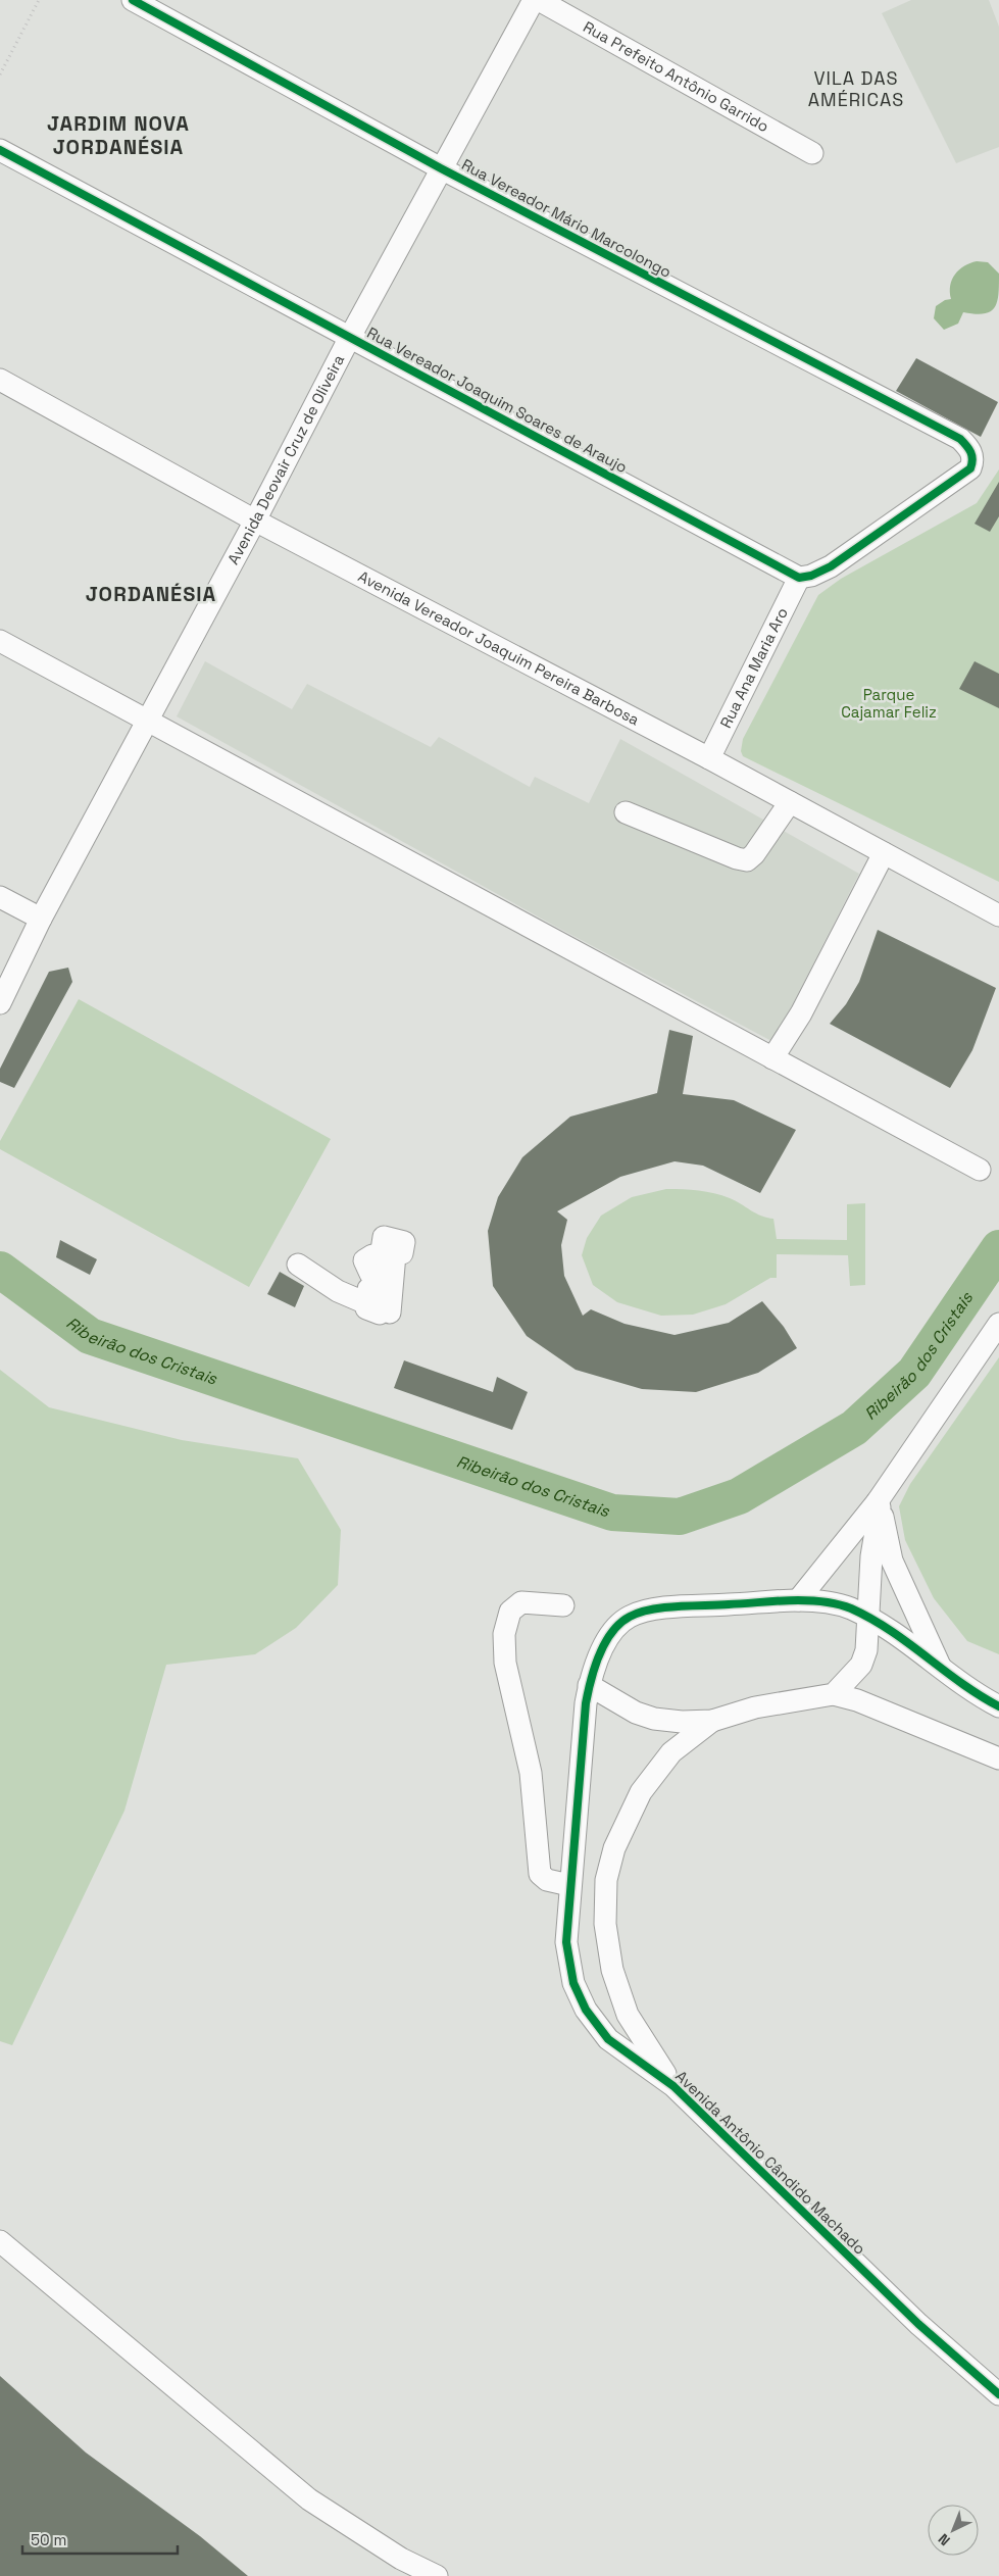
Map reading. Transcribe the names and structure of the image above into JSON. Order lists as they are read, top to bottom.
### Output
{
  "streets": {
    "street": [
      "Rua Prefeito Antônio Garrido",
      "Rua Vereador Mário Marcolongo",
      "Rua Vereador Joaquim Soares de Araujo",
      "Avenida Deovair Cruz de Oliveira",
      "Avenida Vereador Joaquim Pereira Barbosa",
      "Rua Ana Maria Aro",
      "Avenida Antônio Cândido Machado"
    ]
  },
  "crossings": [
    ["Rua Vereador Mário Marcolongo", "Rua Vereador Joaquim Soares de Araujo"],
    ["Rua Vereador Mário Marcolongo", "Avenida Deovair Cruz de Oliveira"],
    ["Rua Vereador Mário Marcolongo", "Rua Ana Maria Aro"],
    ["Rua Vereador Joaquim Soares de Araujo", "Avenida Deovair Cruz de Oliveira"],
    ["Rua Vereador Joaquim Soares de Araujo", "Rua Ana Maria Aro"],
    ["Avenida Deovair Cruz de Oliveira", "Avenida Vereador Joaquim Pereira Barbosa"],
    ["Avenida Vereador Joaquim Pereira Barbosa", "Rua Ana Maria Aro"]
  ],
  "districts": ["VILA DAS AMÉRICAS", "JARDIM NOVA JORDANÉSIA", "JORDANÉSIA"],
  "water": ["Ribeirão dos Cristais"],
  "parks": ["Parque Cajamar Feliz"],
  "scale_bar": "50 m",
  "north": "bottom left"
}
